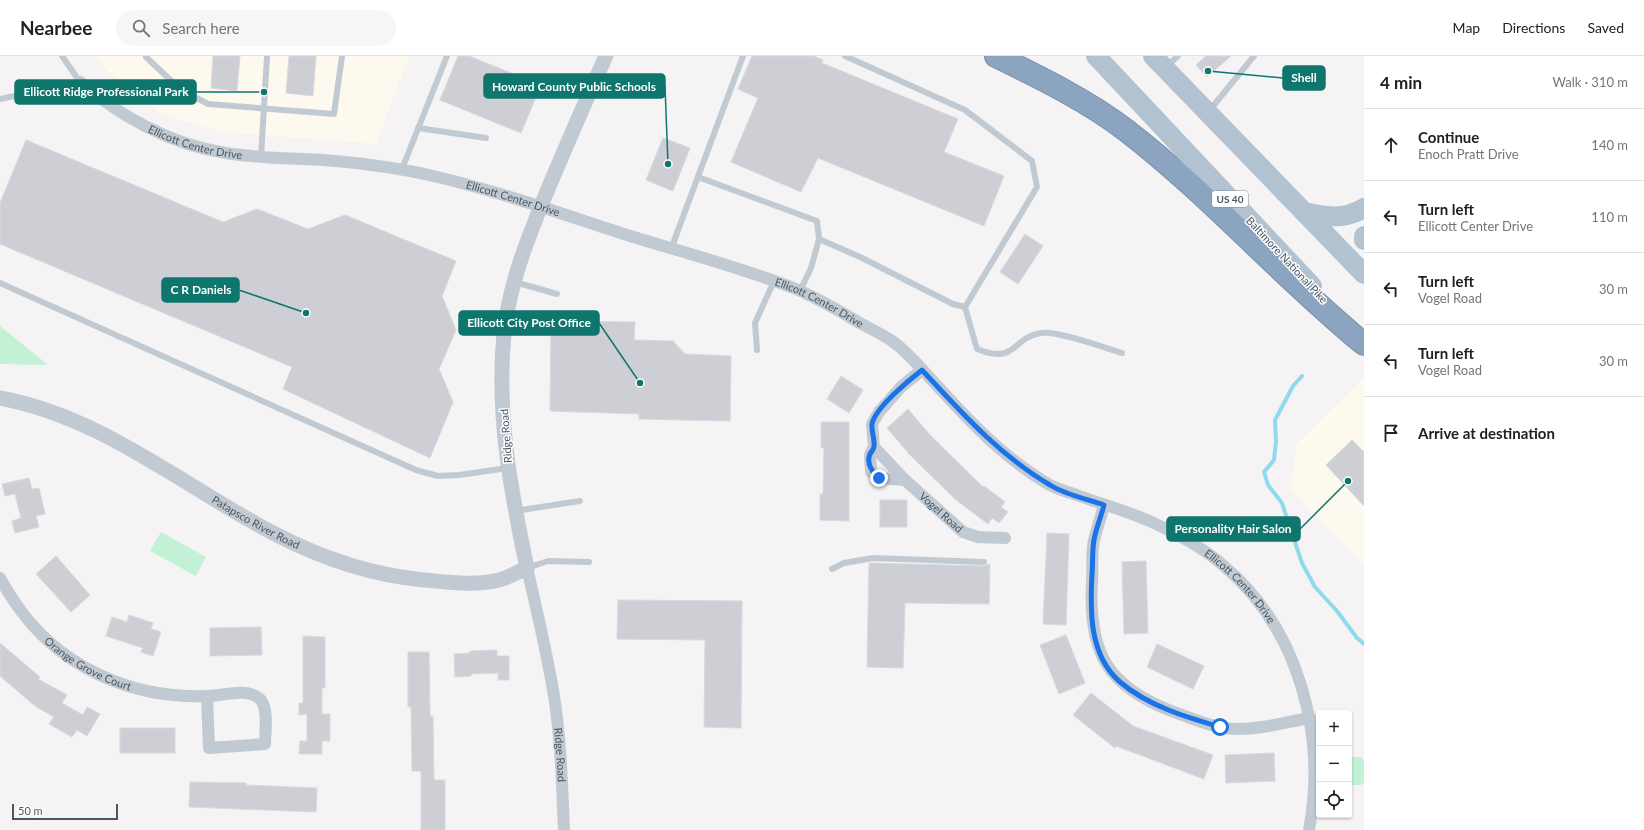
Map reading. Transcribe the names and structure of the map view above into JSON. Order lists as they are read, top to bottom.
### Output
{
  "streets": {
    "main road": ["US 40", "Baltimore National Pike"],
    "street": [
      "Ellicott Center Drive",
      "Ridge Road",
      "Vogel Road",
      "Patapsco River Road",
      "Orange Grove Court"
    ]
  },
  "crossings": [
    ["Ellicott Center Drive", "Ridge Road"],
    ["Ridge Road", "Patapsco River Road"]
  ],
  "places": [
    "Shell",
    "Ellicott Ridge Professional Park",
    "Howard County Public Schools",
    "C R Daniels",
    "Ellicott City Post Office",
    "Personality Hair Salon"
  ],
  "scale_bar": "50 m",
  "page": {
    "header": "Nearbee",
    "search": "Search here",
    "nav": ["Map", "Directions", "Saved"],
    "heading": ["4 min", "Walk · 310 m"],
    "list": [
      ["Continue", "Enoch Pratt Drive", "140 m"],
      ["Turn left", "Ellicott Center Drive", "110 m"],
      ["Turn left", "Vogel Road", "30 m"],
      ["Turn left", "Vogel Road", "30 m"],
      "Arrive at destination"
    ],
    "map_buttons": ["+", "−"],
    "scale": "50 m"
  }
}
